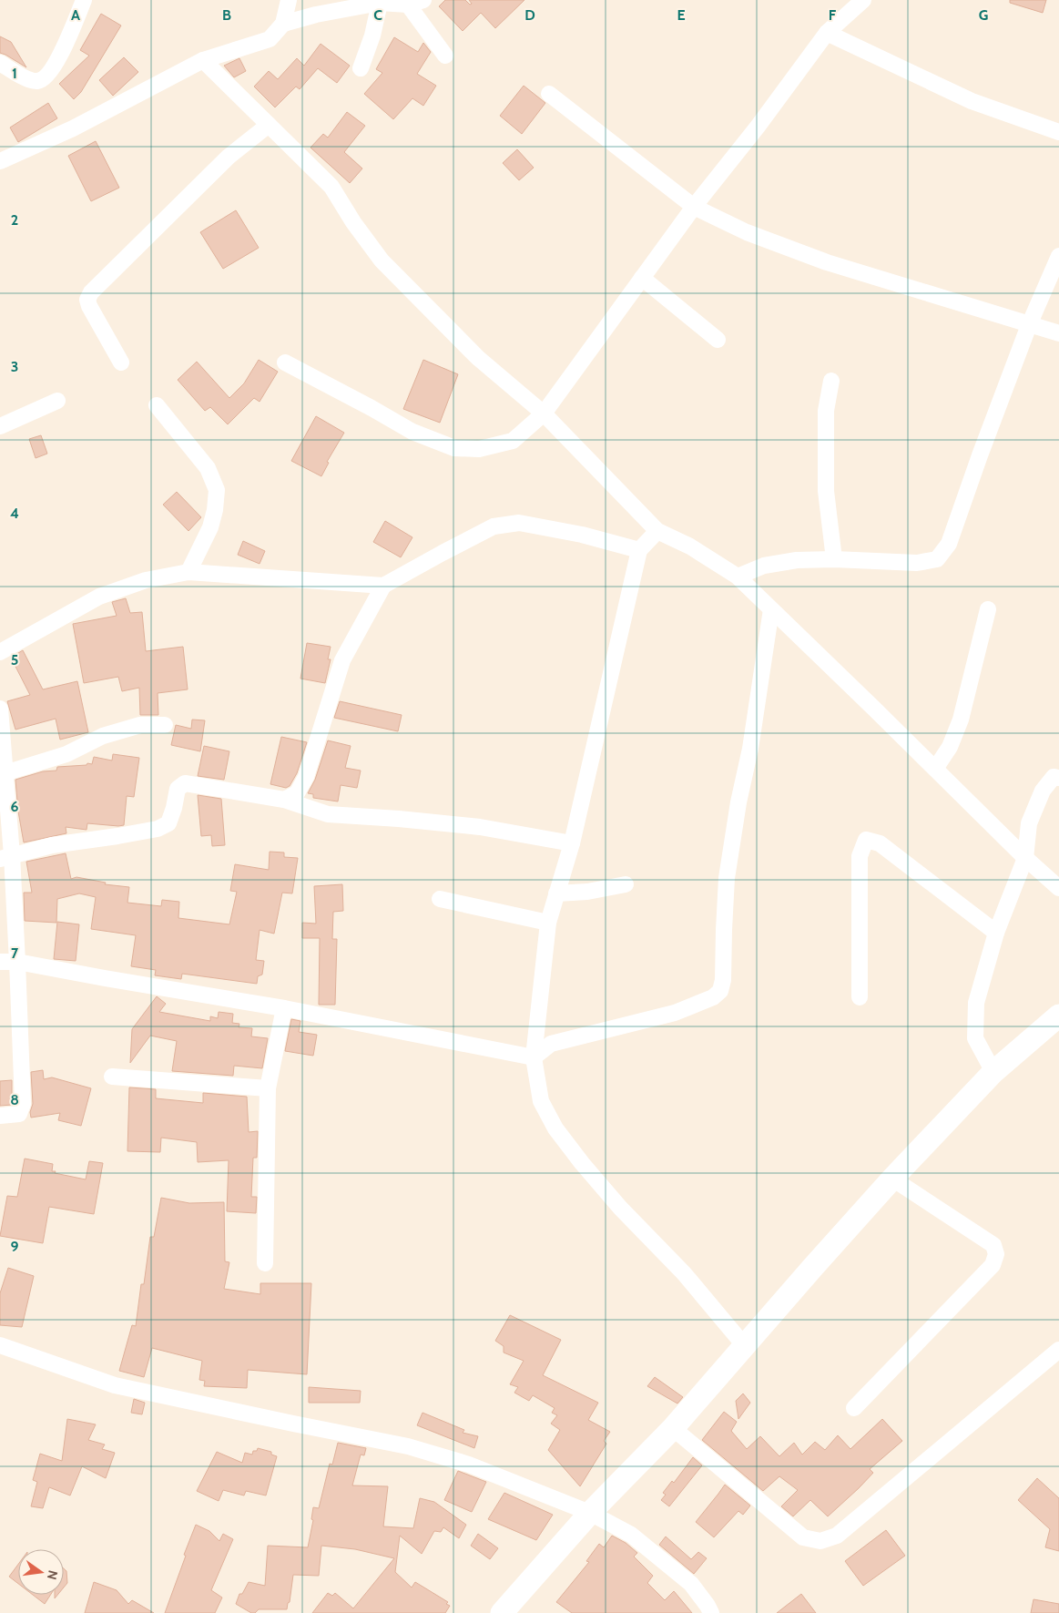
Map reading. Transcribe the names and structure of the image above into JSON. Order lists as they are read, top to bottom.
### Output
{
  "north": "right",
  "grid": {
    "columns": [
      "A",
      "B",
      "C",
      "D",
      "E",
      "F",
      "G"
    ],
    "rows": [
      "1",
      "2",
      "3",
      "4",
      "5",
      "6",
      "7",
      "8",
      "9"
    ]
  }
}
